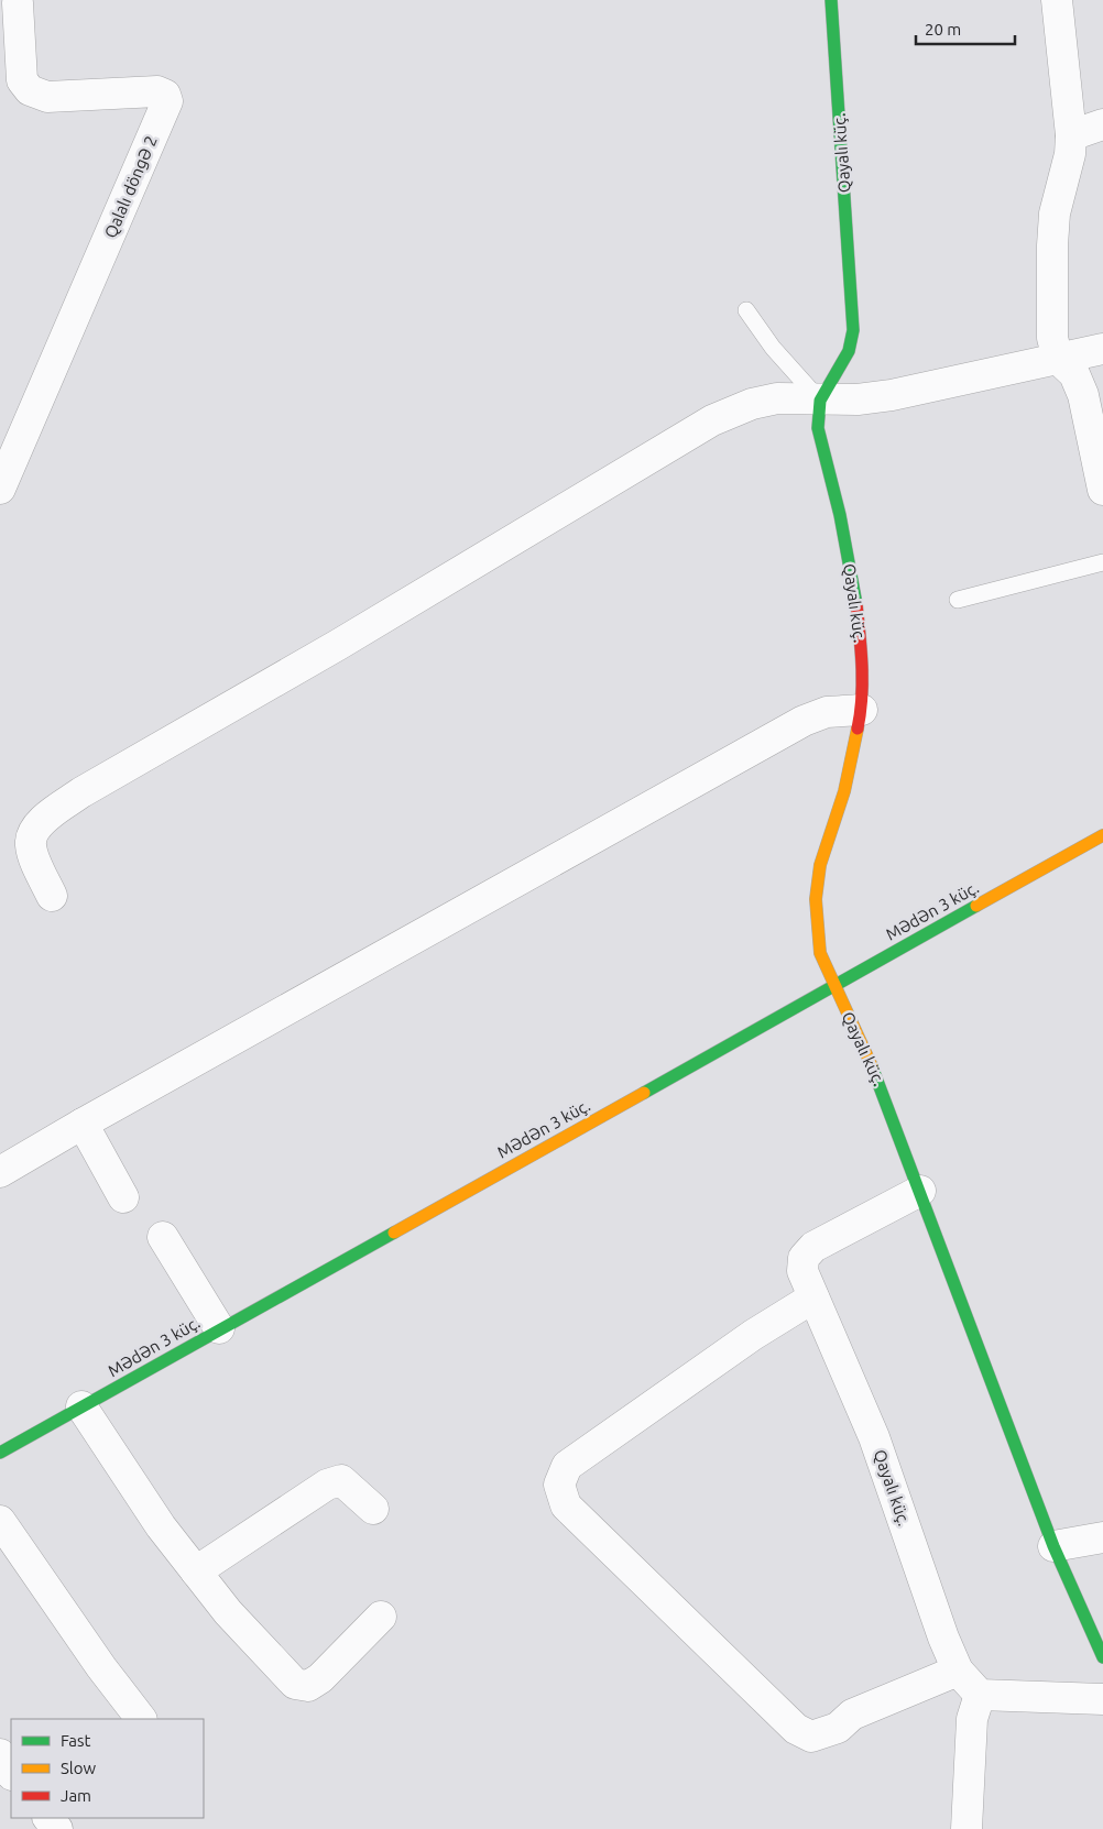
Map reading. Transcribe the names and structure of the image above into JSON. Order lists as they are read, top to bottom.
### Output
{
  "streets": {
    "street": ["Qayalı küç.", "Qalalı döngə 2", "Mədən 3 küç."]
  },
  "crossings": [
    ["Qayalı küç.", "Mədən 3 küç."]
  ],
  "legend": ["Fast", "Slow", "Jam"],
  "scale_bar": "20 m"
}
